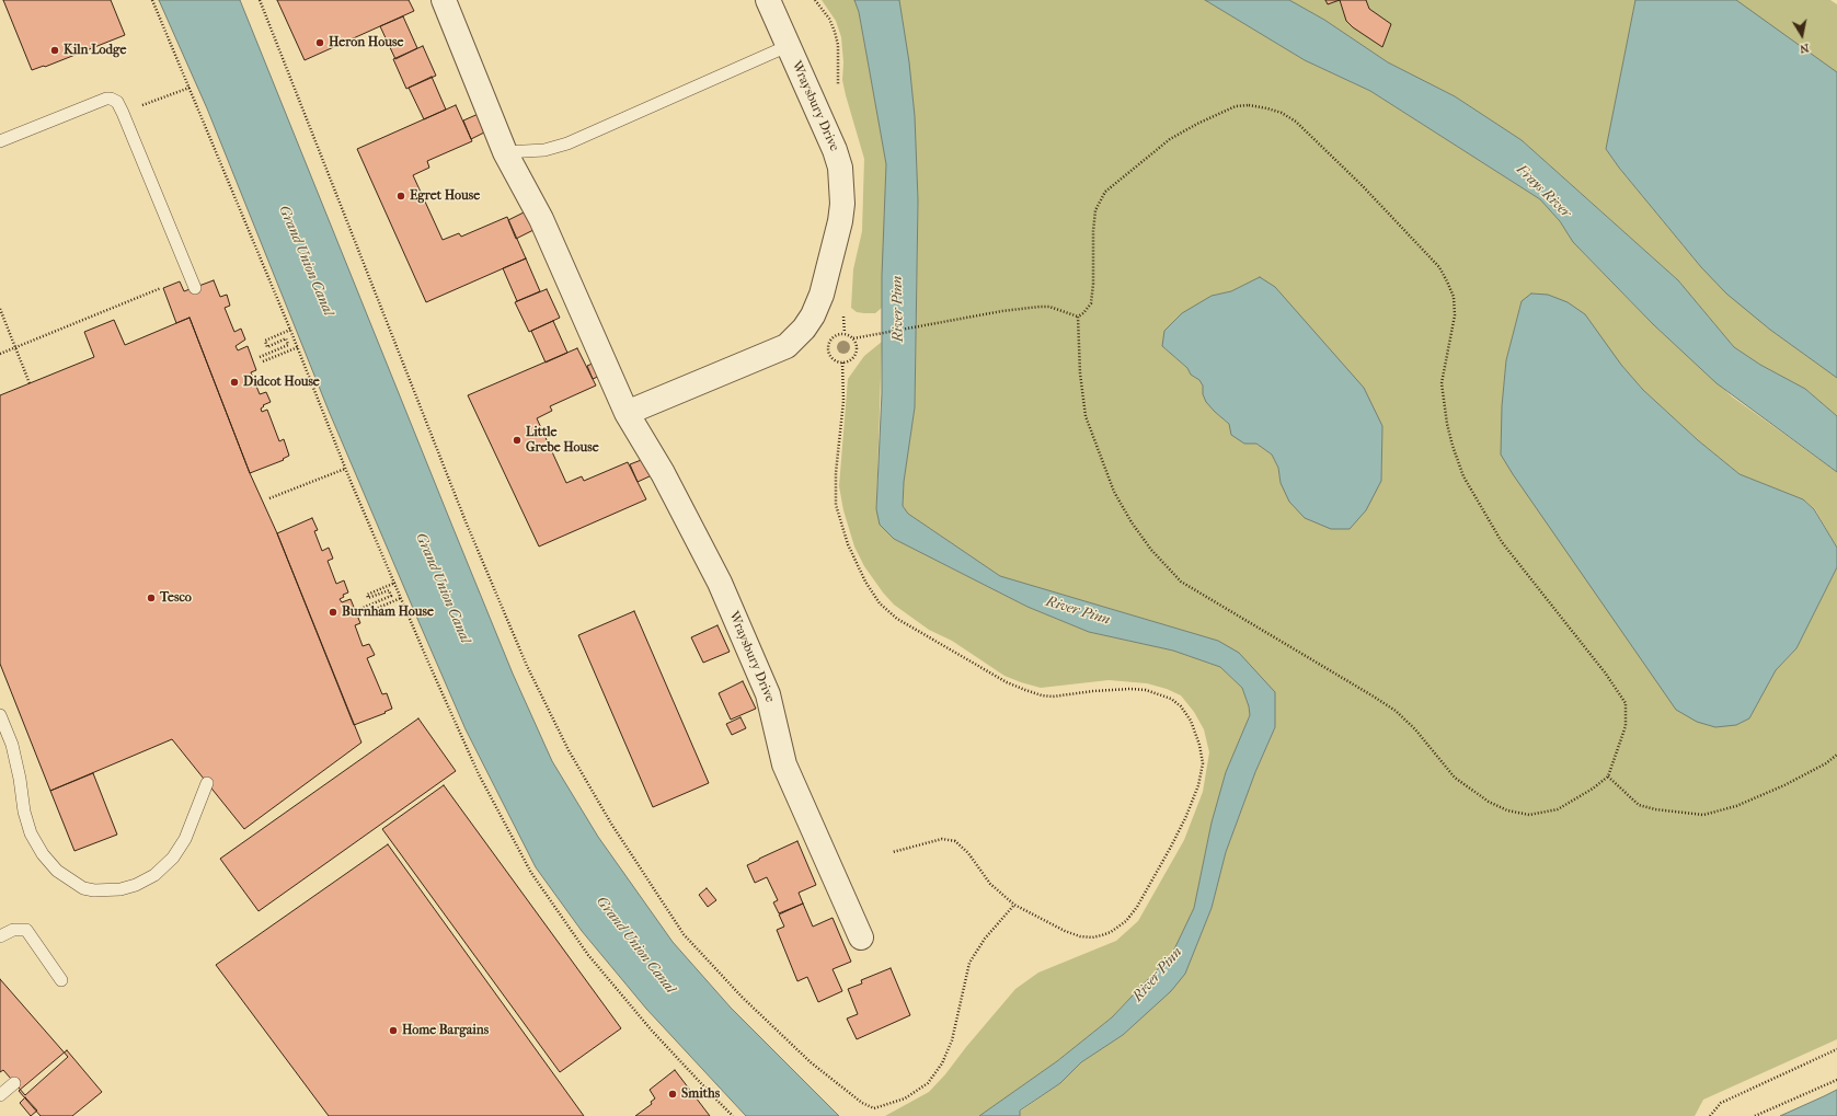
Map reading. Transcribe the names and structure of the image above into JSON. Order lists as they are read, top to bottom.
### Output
{
  "streets": {
    "street": ["Wraysbury Drive"]
  },
  "water": ["Frays River", "Grand Union Canal", "River Pinn"],
  "places": [
    "Heron House",
    "Kiln Lodge",
    "Egret House",
    "Didcot House",
    "Little Grebe House",
    "Tesco",
    "Burnham House",
    "Home Bargains",
    "Smiths"
  ],
  "north": "bottom"
}
